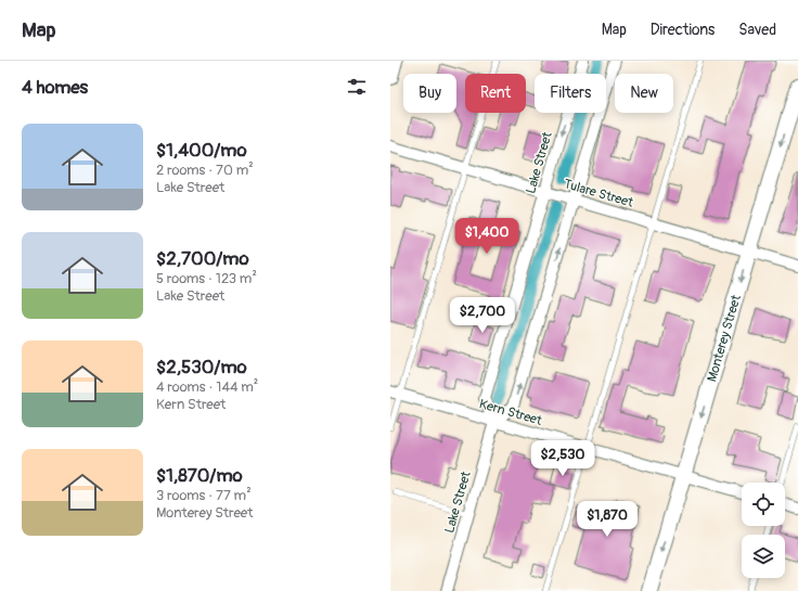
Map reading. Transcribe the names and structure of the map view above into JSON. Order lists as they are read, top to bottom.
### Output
{
  "streets": {
    "main road": ["Monterey Street"],
    "street": ["Lake Street", "Tulare Street", "Kern Street"]
  },
  "crossings": [
    ["Lake Street", "Tulare Street"],
    ["Lake Street", "Kern Street"],
    ["Tulare Street", "Monterey Street"],
    ["Monterey Street", "Kern Street"]
  ],
  "one_way": ["Monterey Street"],
  "page": {
    "header": "Map",
    "nav": ["Map", "Directions", "Saved"],
    "heading": "4 homes",
    "chip": [
      "Buy",
      "Rent",
      "Filters",
      "New"
    ],
    "list": [
      {
        "name": "$1,400/mo",
        "note": "2 rooms · 70 m² · Lake Street"
      },
      {
        "name": "$2,700/mo",
        "note": "5 rooms · 123 m² · Lake Street"
      },
      {
        "name": "$2,530/mo",
        "note": "4 rooms · 144 m² · Kern Street"
      },
      {
        "name": "$1,870/mo",
        "note": "3 rooms · 77 m² · Monterey Street"
      }
    ],
    "price": [
      "$1,400",
      "$2,700",
      "$2,530",
      "$1,870"
    ]
  }
}
